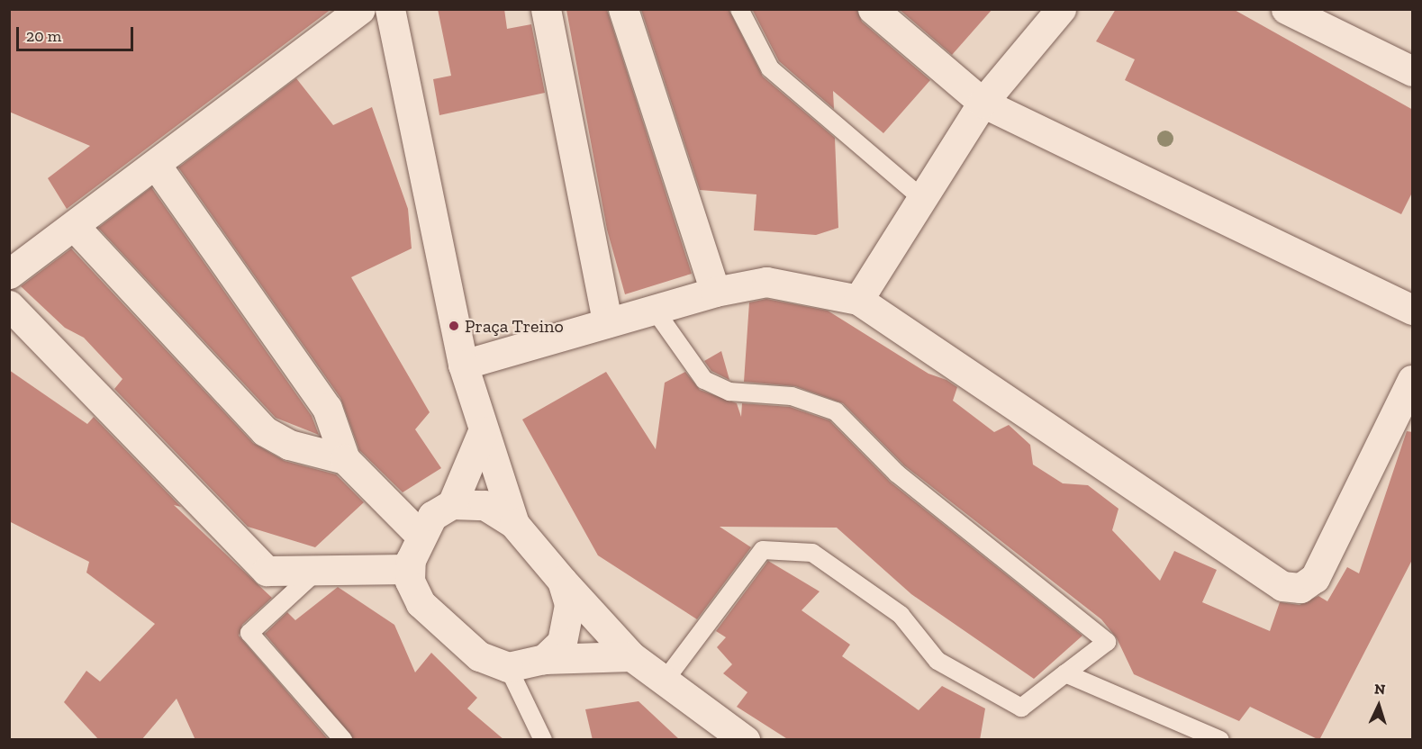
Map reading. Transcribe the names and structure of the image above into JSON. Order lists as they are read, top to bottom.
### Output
{
  "places": ["Praça Treino"],
  "scale_bar": "20 m",
  "north": "top"
}
